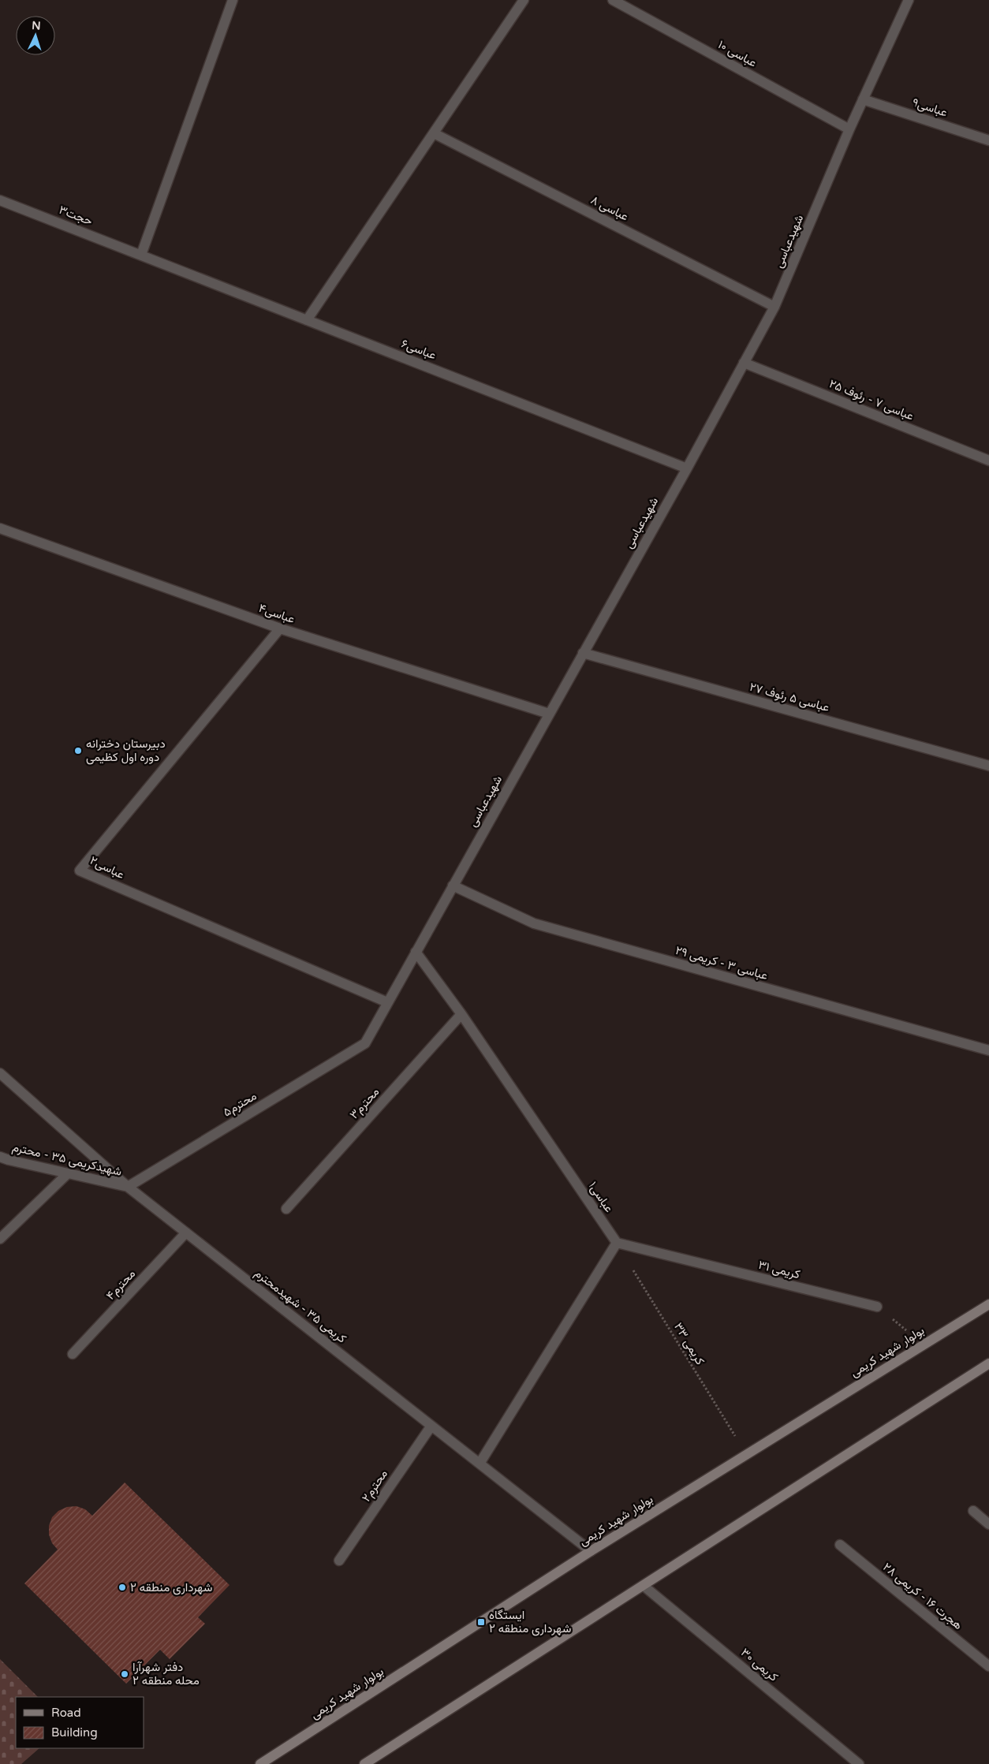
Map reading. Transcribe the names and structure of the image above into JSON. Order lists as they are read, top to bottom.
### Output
{
  "streets": {
    "main road": ["بولوار شهید کریمی"],
    "street": [
      "عباسی ۱۰",
      "عباسی۹",
      "عباسی ۸",
      "حجت۳",
      "شهیدعباسی",
      "عباسی۶",
      "عباسی ۷ - رئوف ۲۵",
      "عباسی۴",
      "عباسی ۵ رئوف ۲۷",
      "عباسی۲",
      "عباسی ۳ - کریمی ۲۹",
      "محترم۳",
      "محترم۵",
      "شهیدکریمی ۳۵ - محترم",
      "عباسی۱",
      "کریمی ۳۱",
      "محترم۴",
      "کریمی ۳۵ - شهیدمحترم",
      "محترم۲",
      "هجرت ۱۶ - کریمی ۲۸",
      "کریمی ۳۰"
    ],
    "path": ["کریمی ۳۳"]
  },
  "crossings": [
    ["عباسی ۱۰", "شهیدعباسی"],
    ["عباسی۹", "شهیدعباسی"],
    ["عباسی ۸", "شهیدعباسی"],
    ["حجت۳", "عباسی۶"],
    ["شهیدعباسی", "عباسی۶"],
    ["شهیدعباسی", "عباسی ۷ - رئوف ۲۵"],
    ["شهیدعباسی", "عباسی۴"],
    ["شهیدعباسی", "عباسی ۵ رئوف ۲۷"],
    ["شهیدعباسی", "عباسی۲"],
    ["شهیدعباسی", "عباسی ۳ - کریمی ۲۹"],
    ["شهیدعباسی", "محترم۵"],
    ["شهیدعباسی", "عباسی۱"],
    ["عباسی۴", "عباسی۲"],
    ["محترم۳", "عباسی۱"],
    ["محترم۵", "شهیدکریمی ۳۵ - محترم"],
    ["محترم۵", "کریمی ۳۵ - شهیدمحترم"],
    ["شهیدکریمی ۳۵ - محترم", "کریمی ۳۵ - شهیدمحترم"],
    ["عباسی۱", "کریمی ۳۱"],
    ["عباسی۱", "کریمی ۳۳"],
    ["کریمی ۳۱", "کریمی ۳۳"],
    ["محترم۴", "کریمی ۳۵ - شهیدمحترم"],
    ["کریمی ۳۵ - شهیدمحترم", "بولوار شهید کریمی"],
    ["کریمی ۳۵ - شهیدمحترم", "محترم۲"],
    ["کریمی ۳۳", "بولوار شهید کریمی"]
  ],
  "places": {
    "other": ["دبیرستان دخترانه دوره اول کظیمی", "شهرداری منطقه ۲", "دفتر شهرآرا محله منطقه ۲"],
    "transit": ["ایستگاه شهرداری منطقه ۲"]
  },
  "legend": ["Road", "Building"],
  "north": "top"
}
